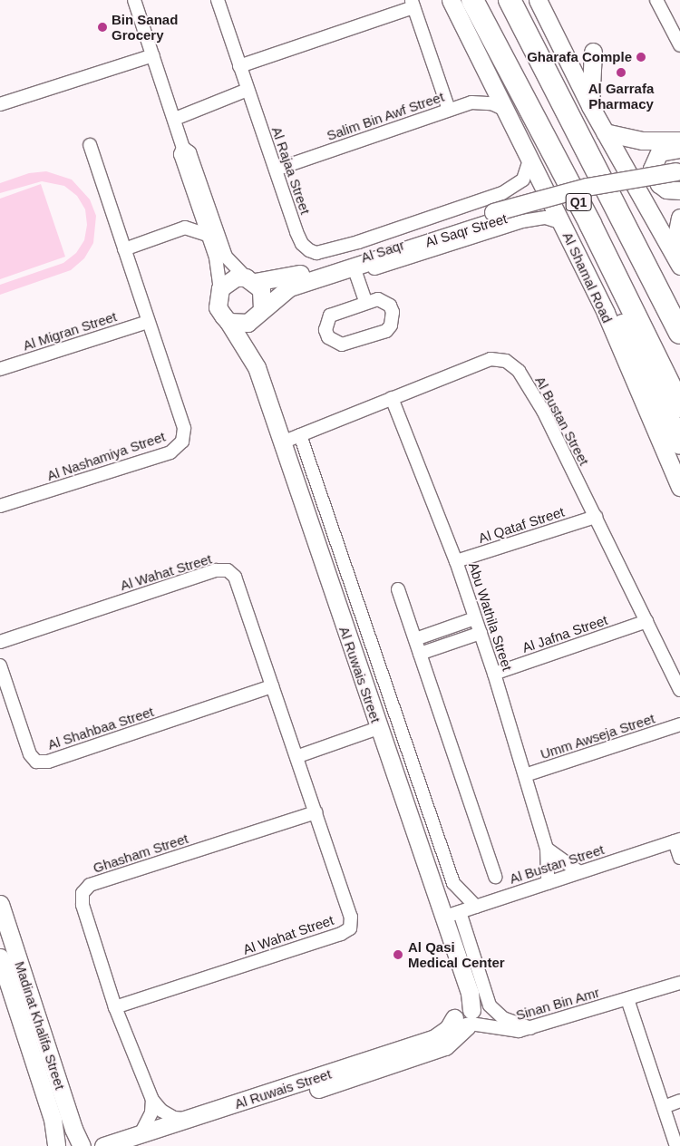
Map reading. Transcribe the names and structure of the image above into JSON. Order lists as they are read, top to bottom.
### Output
{
  "streets": {
    "highway": ["Q1", "Al Shamal Road"],
    "street": [
      "Salim Bin Awf Street",
      "Al Rajaa Street",
      "Al Saqr Street",
      "Al Saqr",
      "Al Migran Street",
      "Al Bustan Street",
      "Al Nashamiya Street",
      "Al Qataf Street",
      "Al Wahat Street",
      "Abu Wathila Street",
      "Al Jafna Street",
      "Al Ruwais Street",
      "Al Shahbaa Street",
      "Umm Awseja Street",
      "Ghasham Street",
      "Sinan Bin Amr",
      "Madinat Khalifa Street"
    ]
  },
  "crossings": [
    ["Salim Bin Awf Street", "Al Rajaa Street"],
    ["Salim Bin Awf Street", "Al Shamal Road"],
    ["Al Rajaa Street", "Al Saqr"],
    ["Al Saqr Street", "Al Saqr"],
    ["Al Saqr Street", "Al Ruwais Street"],
    ["Al Saqr", "Al Shamal Road"],
    ["Al Migran Street", "Al Nashamiya Street"],
    ["Al Bustan Street", "Al Qataf Street"],
    ["Al Bustan Street", "Abu Wathila Street"],
    ["Al Bustan Street", "Al Jafna Street"],
    ["Al Bustan Street", "Al Ruwais Street"],
    ["Al Qataf Street", "Abu Wathila Street"],
    ["Al Wahat Street", "Al Shahbaa Street"],
    ["Al Wahat Street", "Ghasham Street"],
    ["Abu Wathila Street", "Al Jafna Street"],
    ["Abu Wathila Street", "Umm Awseja Street"],
    ["Al Ruwais Street", "Ghasham Street"],
    ["Al Ruwais Street", "Sinan Bin Amr"]
  ],
  "places": [
    "Bin Sanad Grocery",
    "Gharafa Comple",
    "Al Garrafa Pharmacy",
    "Al Qasi Medical Center"
  ]
}
